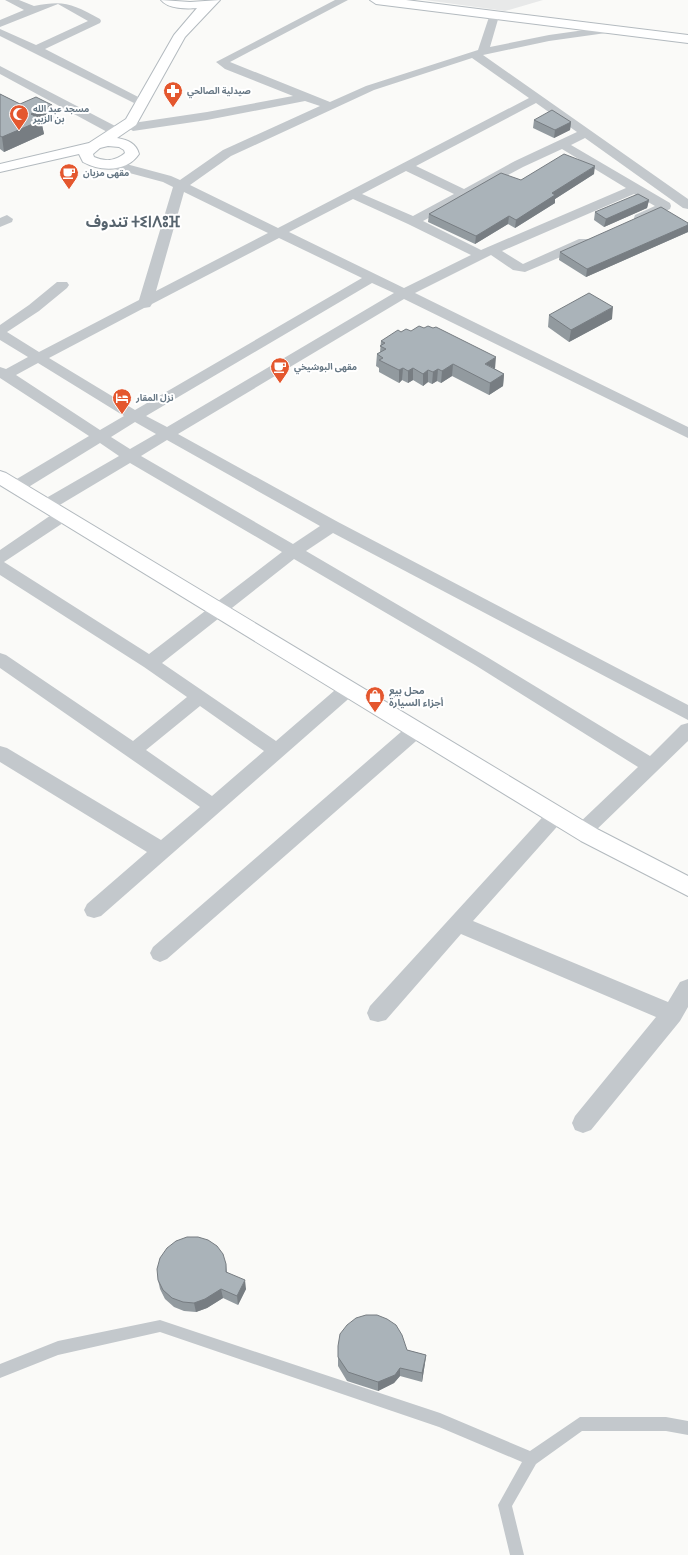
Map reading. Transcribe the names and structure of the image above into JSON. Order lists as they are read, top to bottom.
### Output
{
  "districts": ["تندوف ⵜⵉⵏⴷⵓⴼ"],
  "places": {
    "pharmacy": ["صيدلية الصالحي"],
    "mosque": ["مسجد عبد الله بن الزبير"],
    "cafe": ["مقهى مزيان", "مقهى البوشيخي"],
    "hotel": ["نزل المقار"],
    "shop": ["محل بيع أجزاء السيارة"]
  }
}
